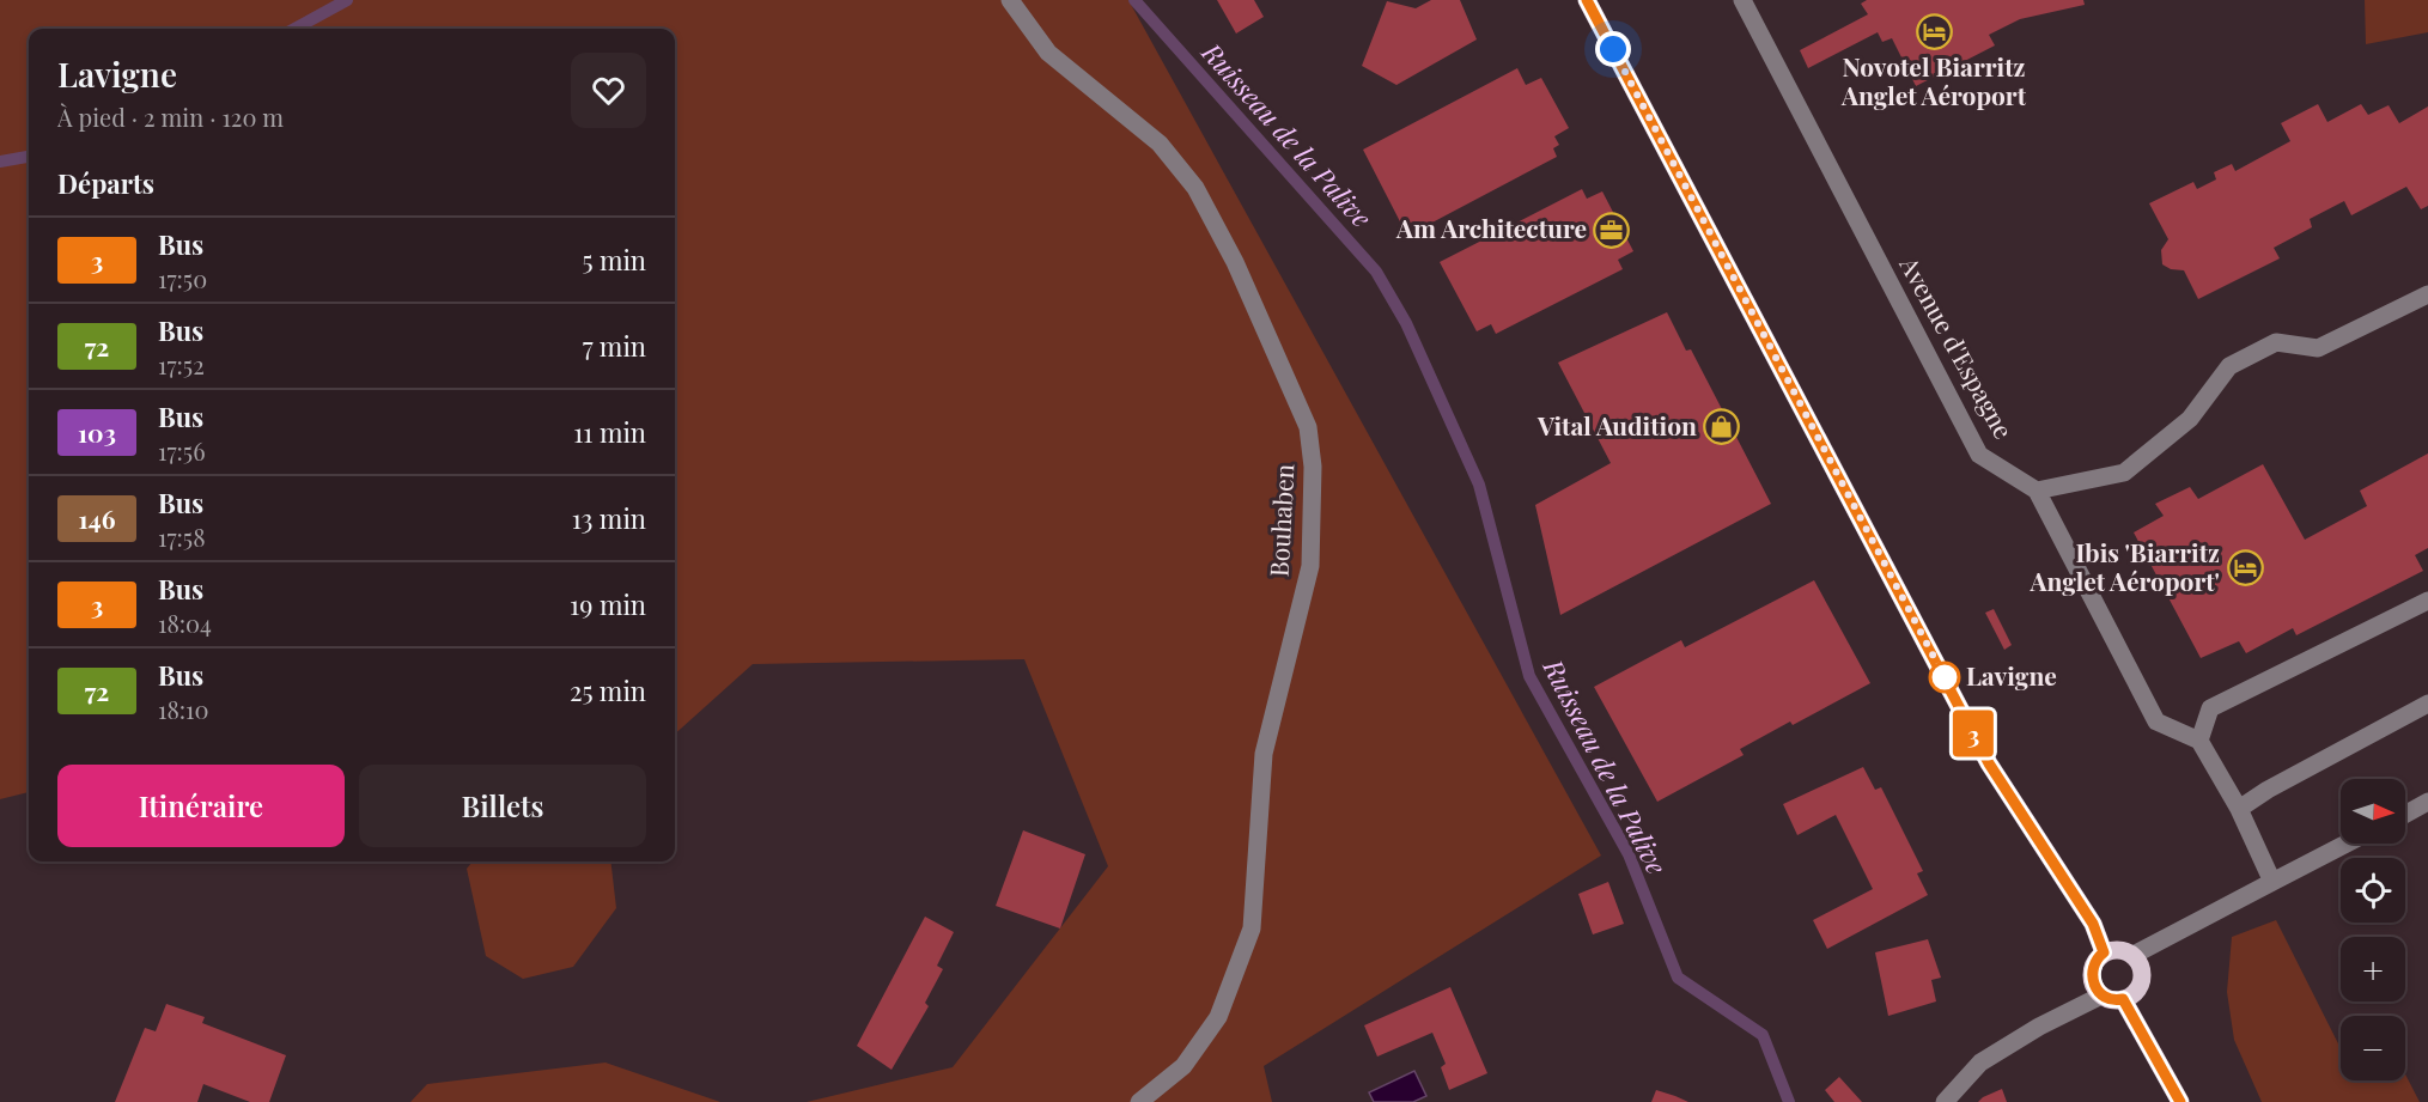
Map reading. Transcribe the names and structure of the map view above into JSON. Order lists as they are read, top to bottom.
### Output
{
  "streets": {
    "street": ["Avenue d'Espagne", "Bouhaben"]
  },
  "water": ["Ruisseau de la Palive"],
  "places": {
    "hotel": ["Novotel Biarritz Anglet Aéroport", "Ibis 'Biarritz Anglet Aéroport'"],
    "office": ["Am Architecture"],
    "shop": ["Vital Audition"],
    "other": ["Lavigne"]
  },
  "lines": ["bus line 3"],
  "north": "right",
  "page": {
    "on_map": "3",
    "heading": [
      ["Lavigne", "À pied · 2 min · 120 m"],
      "Départs"
    ],
    "list": [
      {
        "mark": "3",
        "name": "Bus",
        "note": "17:50",
        "value": "5 min"
      },
      {
        "mark": "72",
        "name": "Bus",
        "note": "17:52",
        "value": "7 min"
      },
      {
        "mark": "103",
        "name": "Bus",
        "note": "17:56",
        "value": "11 min"
      },
      {
        "mark": "146",
        "name": "Bus",
        "note": "17:58",
        "value": "13 min"
      },
      {
        "mark": "3",
        "name": "Bus",
        "note": "18:04",
        "value": "19 min"
      },
      {
        "mark": "72",
        "name": "Bus",
        "note": "18:10",
        "value": "25 min"
      }
    ],
    "buttons": ["Itinéraire", "Billets"],
    "map_buttons": ["+", "−"]
  }
}
